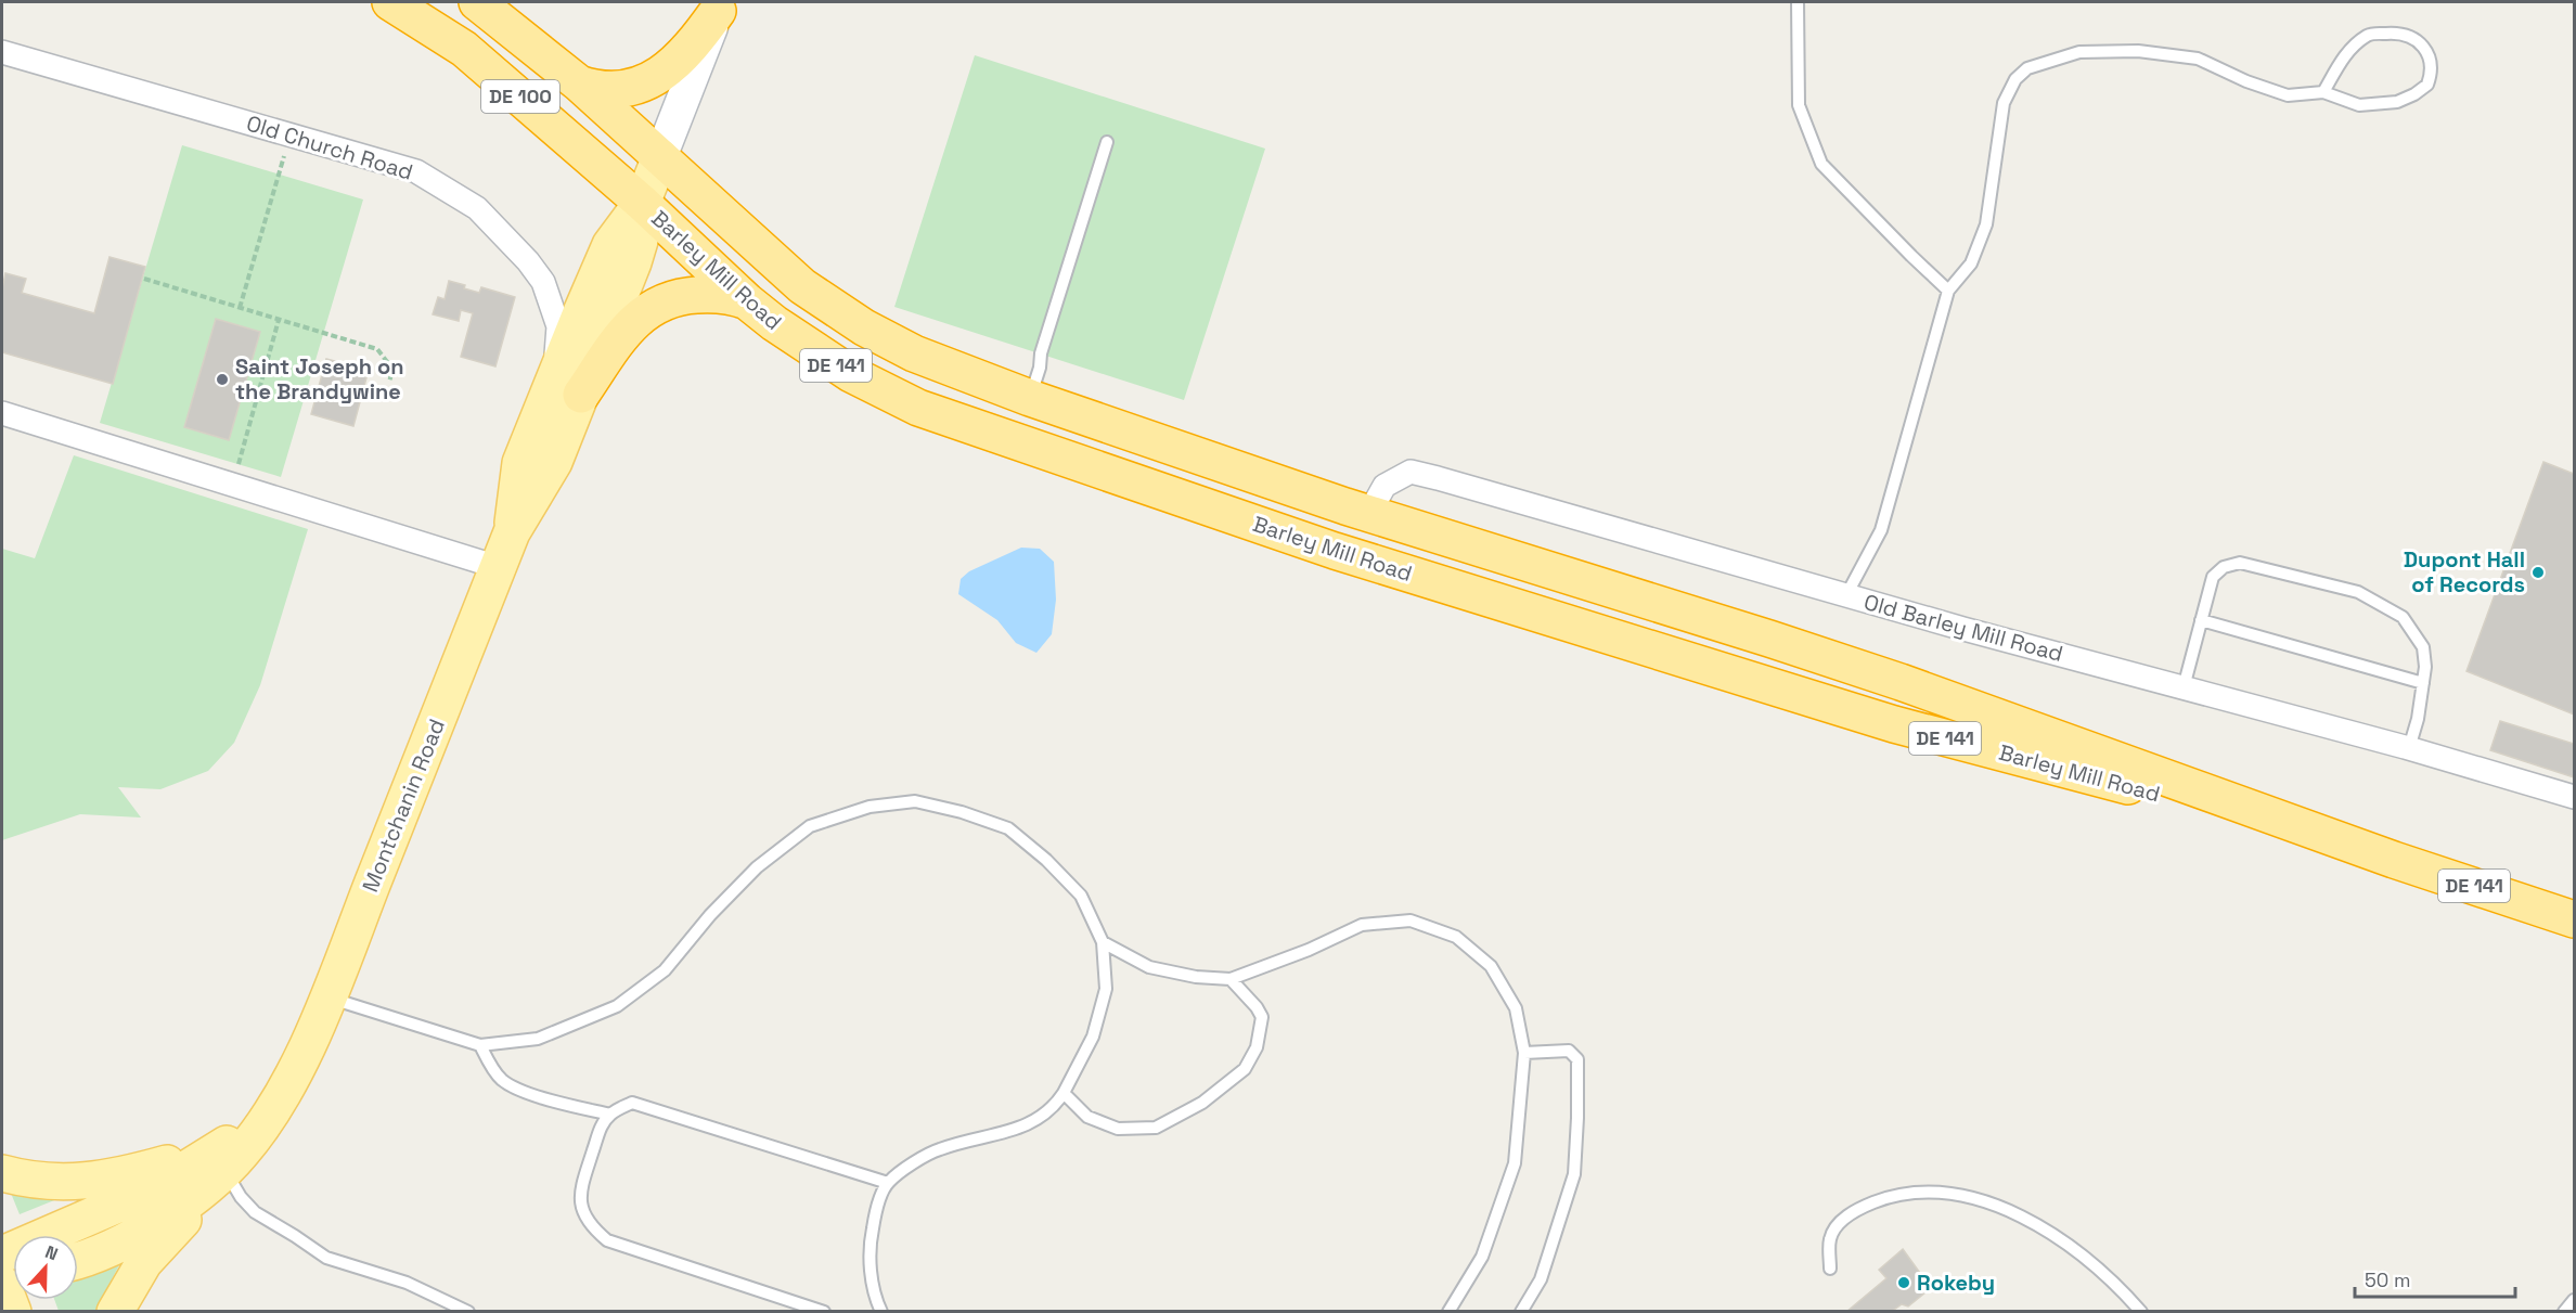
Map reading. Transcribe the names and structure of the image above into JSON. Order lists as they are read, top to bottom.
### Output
{
  "streets": {
    "highway": ["DE 100", "Barley Mill Road", "DE 141"],
    "main road": ["Montchanin Road"],
    "street": ["Old Church Road", "Old Barley Mill Road"]
  },
  "crossings": [
    ["Old Church Road", "Montchanin Road"],
    ["Barley Mill Road", "Old Barley Mill Road"],
    ["Barley Mill Road", "Montchanin Road"]
  ],
  "places": ["Saint Joseph on the Brandywine", "Dupont Hall of Records", "Rokeby"],
  "scale_bar": "50 m",
  "north": "top"
}
